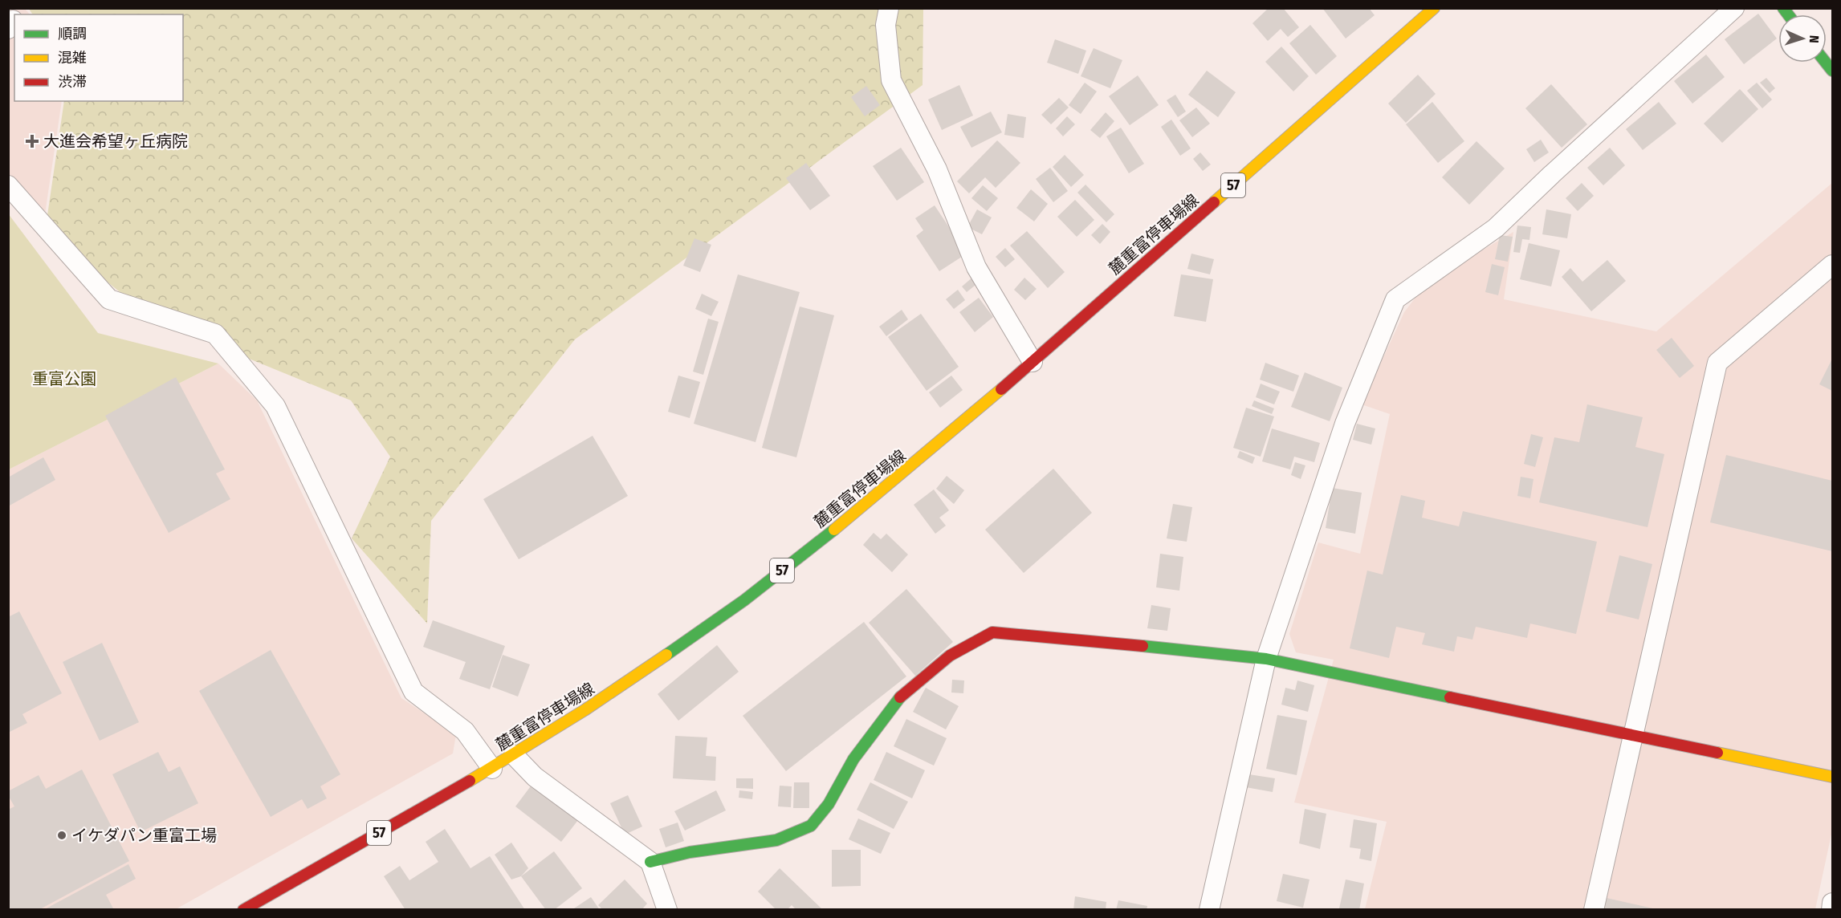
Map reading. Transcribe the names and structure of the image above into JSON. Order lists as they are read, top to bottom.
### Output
{
  "streets": {
    "main road": ["57", "麓重富停車場線"]
  },
  "parks": ["重富公園"],
  "places": {
    "health": ["大進会希望ヶ丘病院"],
    "other": ["イケダパン重富工場"]
  },
  "legend": ["順調", "混雑", "渋滞"],
  "north": "right"
}
